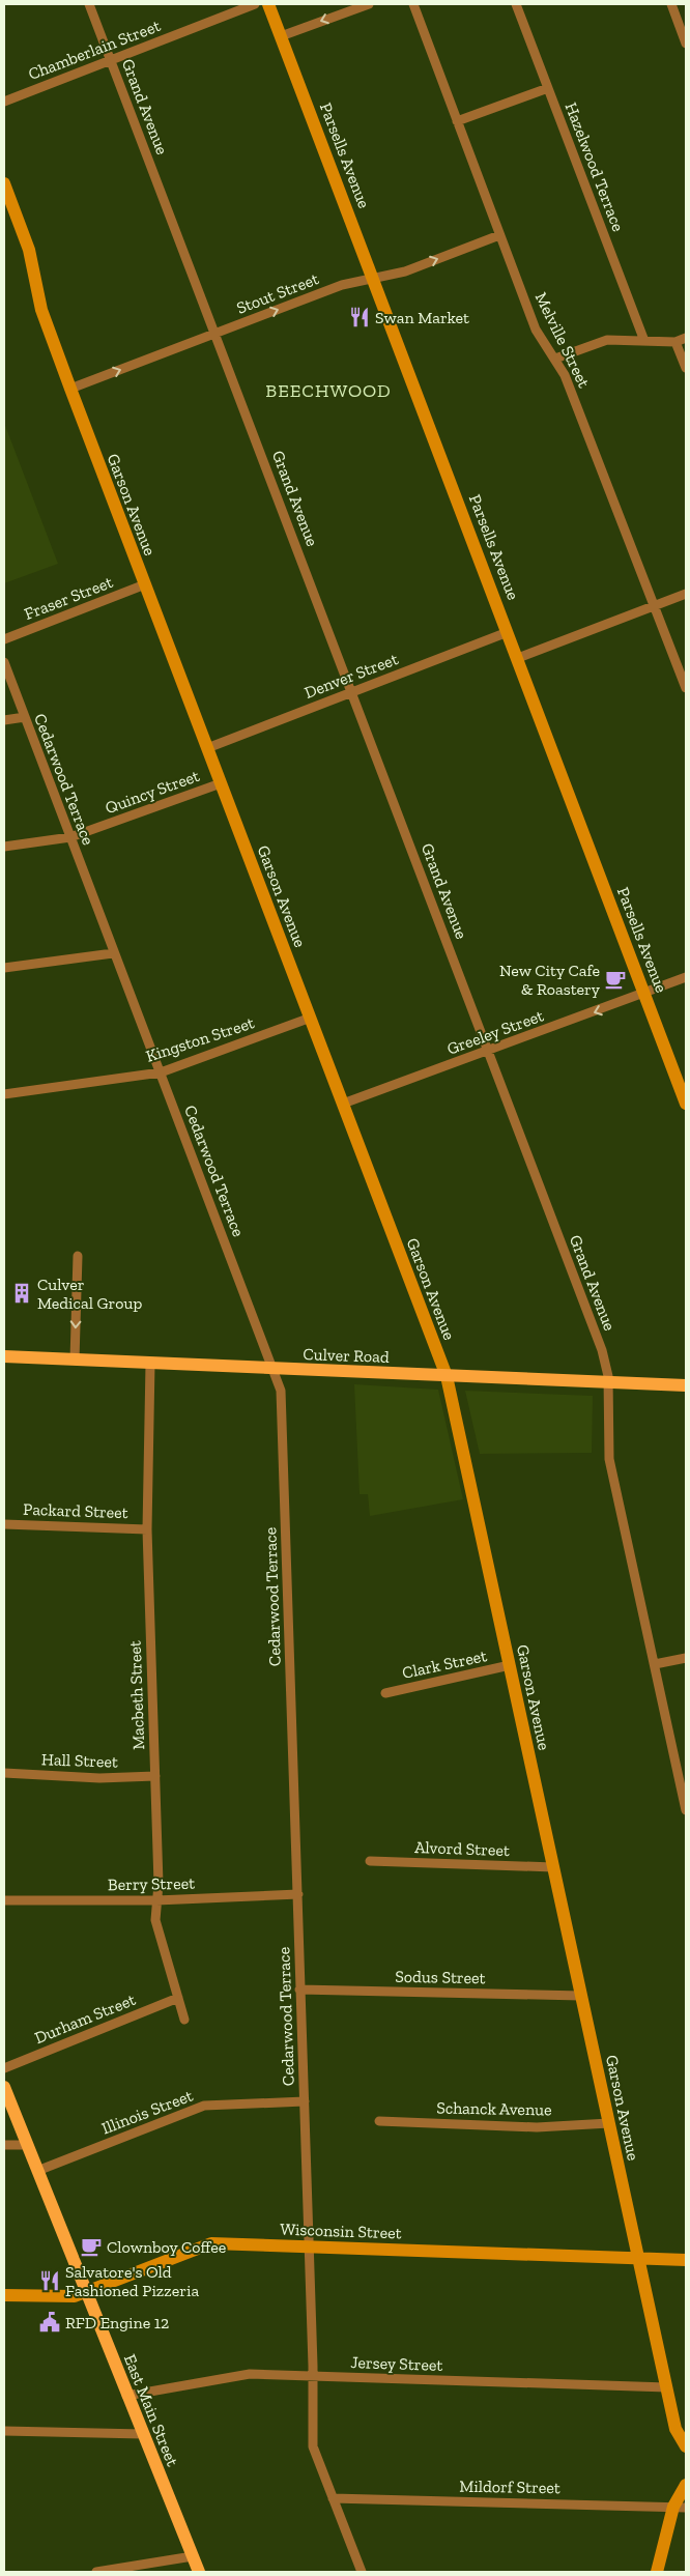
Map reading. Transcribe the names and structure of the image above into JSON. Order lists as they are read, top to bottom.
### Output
{
  "streets": {
    "main road": ["Culver Road", "East Main Street"],
    "street": [
      "Chamberlain Street",
      "Grand Avenue",
      "Parsells Avenue",
      "Hazelwood Terrace",
      "Stout Street",
      "Melville Street",
      "Garson Avenue",
      "Fraser Street",
      "Denver Street",
      "Cedarwood Terrace",
      "Quincy Street",
      "Greeley Street",
      "Kingston Street",
      "Packard Street",
      "Clark Street",
      "Macbeth Street",
      "Hall Street",
      "Alvord Street",
      "Berry Street",
      "Sodus Street",
      "Durham Street",
      "Schanck Avenue",
      "Illinois Street",
      "Wisconsin Street",
      "Jersey Street",
      "Mildorf Street"
    ]
  },
  "crossings": [
    ["Chamberlain Street", "Grand Avenue"],
    ["Grand Avenue", "Stout Street"],
    ["Grand Avenue", "Denver Street"],
    ["Grand Avenue", "Greeley Street"],
    ["Grand Avenue", "Culver Road"],
    ["Parsells Avenue", "Stout Street"],
    ["Parsells Avenue", "Denver Street"],
    ["Parsells Avenue", "Greeley Street"],
    ["Stout Street", "Melville Street"],
    ["Stout Street", "Garson Avenue"],
    ["Garson Avenue", "Fraser Street"],
    ["Garson Avenue", "Denver Street"],
    ["Garson Avenue", "Quincy Street"],
    ["Garson Avenue", "Greeley Street"],
    ["Garson Avenue", "Kingston Street"],
    ["Garson Avenue", "Culver Road"],
    ["Garson Avenue", "Clark Street"],
    ["Garson Avenue", "Alvord Street"],
    ["Garson Avenue", "Sodus Street"],
    ["Garson Avenue", "Schanck Avenue"],
    ["Garson Avenue", "Wisconsin Street"],
    ["Garson Avenue", "Jersey Street"],
    ["Cedarwood Terrace", "Quincy Street"],
    ["Cedarwood Terrace", "Kingston Street"],
    ["Cedarwood Terrace", "Culver Road"],
    ["Cedarwood Terrace", "Berry Street"],
    ["Cedarwood Terrace", "Sodus Street"],
    ["Cedarwood Terrace", "Illinois Street"],
    ["Cedarwood Terrace", "Wisconsin Street"],
    ["Cedarwood Terrace", "Jersey Street"],
    ["Cedarwood Terrace", "Mildorf Street"],
    ["Culver Road", "Macbeth Street"],
    ["Packard Street", "Macbeth Street"],
    ["Macbeth Street", "Hall Street"],
    ["Macbeth Street", "Berry Street"],
    ["Macbeth Street", "Durham Street"],
    ["Illinois Street", "East Main Street"],
    ["Wisconsin Street", "East Main Street"],
    ["Jersey Street", "East Main Street"]
  ],
  "one_way": ["Stout Street", "Greeley Street"],
  "districts": ["BEECHWOOD"],
  "places": {
    "restaurant": ["Swan Market", "Salvatore's Old Fashioned Pizzeria"],
    "cafe": ["New City Cafe & Roastery", "Clownboy Coffee"],
    "building": ["Culver Medical Group"],
    "public building": ["RFD Engine 12"]
  }
}
